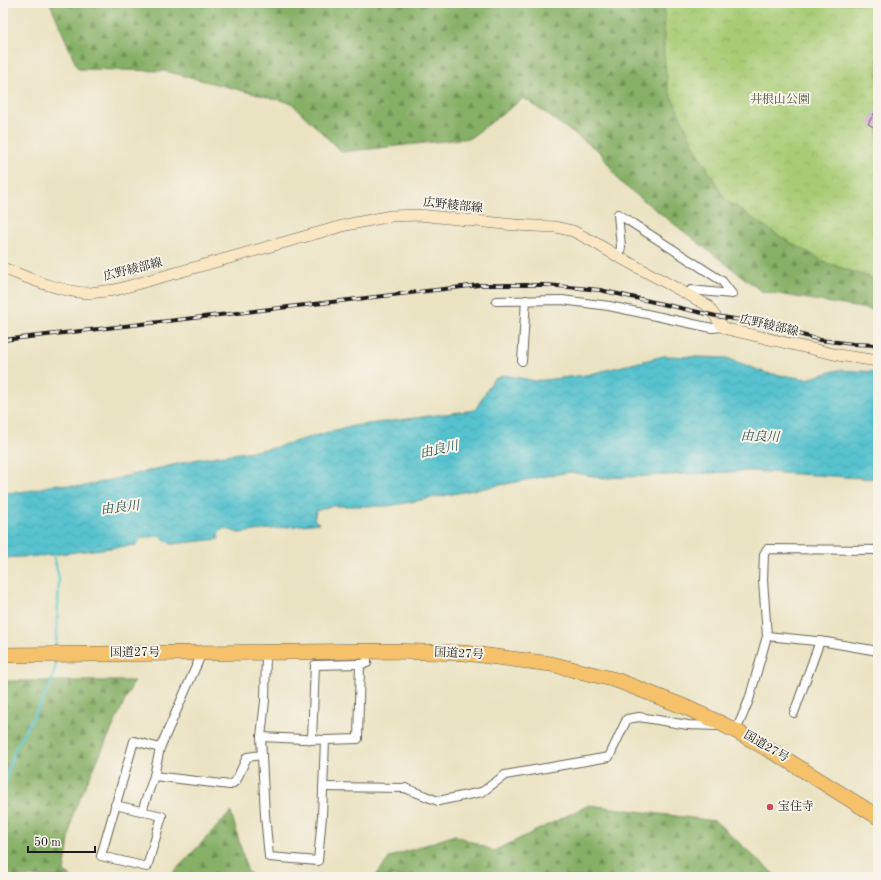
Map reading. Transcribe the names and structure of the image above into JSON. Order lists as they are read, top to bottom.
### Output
{
  "streets": {
    "highway": ["国道27号"],
    "main road": ["広野綾部線"]
  },
  "water": ["由良川"],
  "parks": ["井根山公園"],
  "places": ["宝住寺"],
  "scale_bar": "50 m"
}
